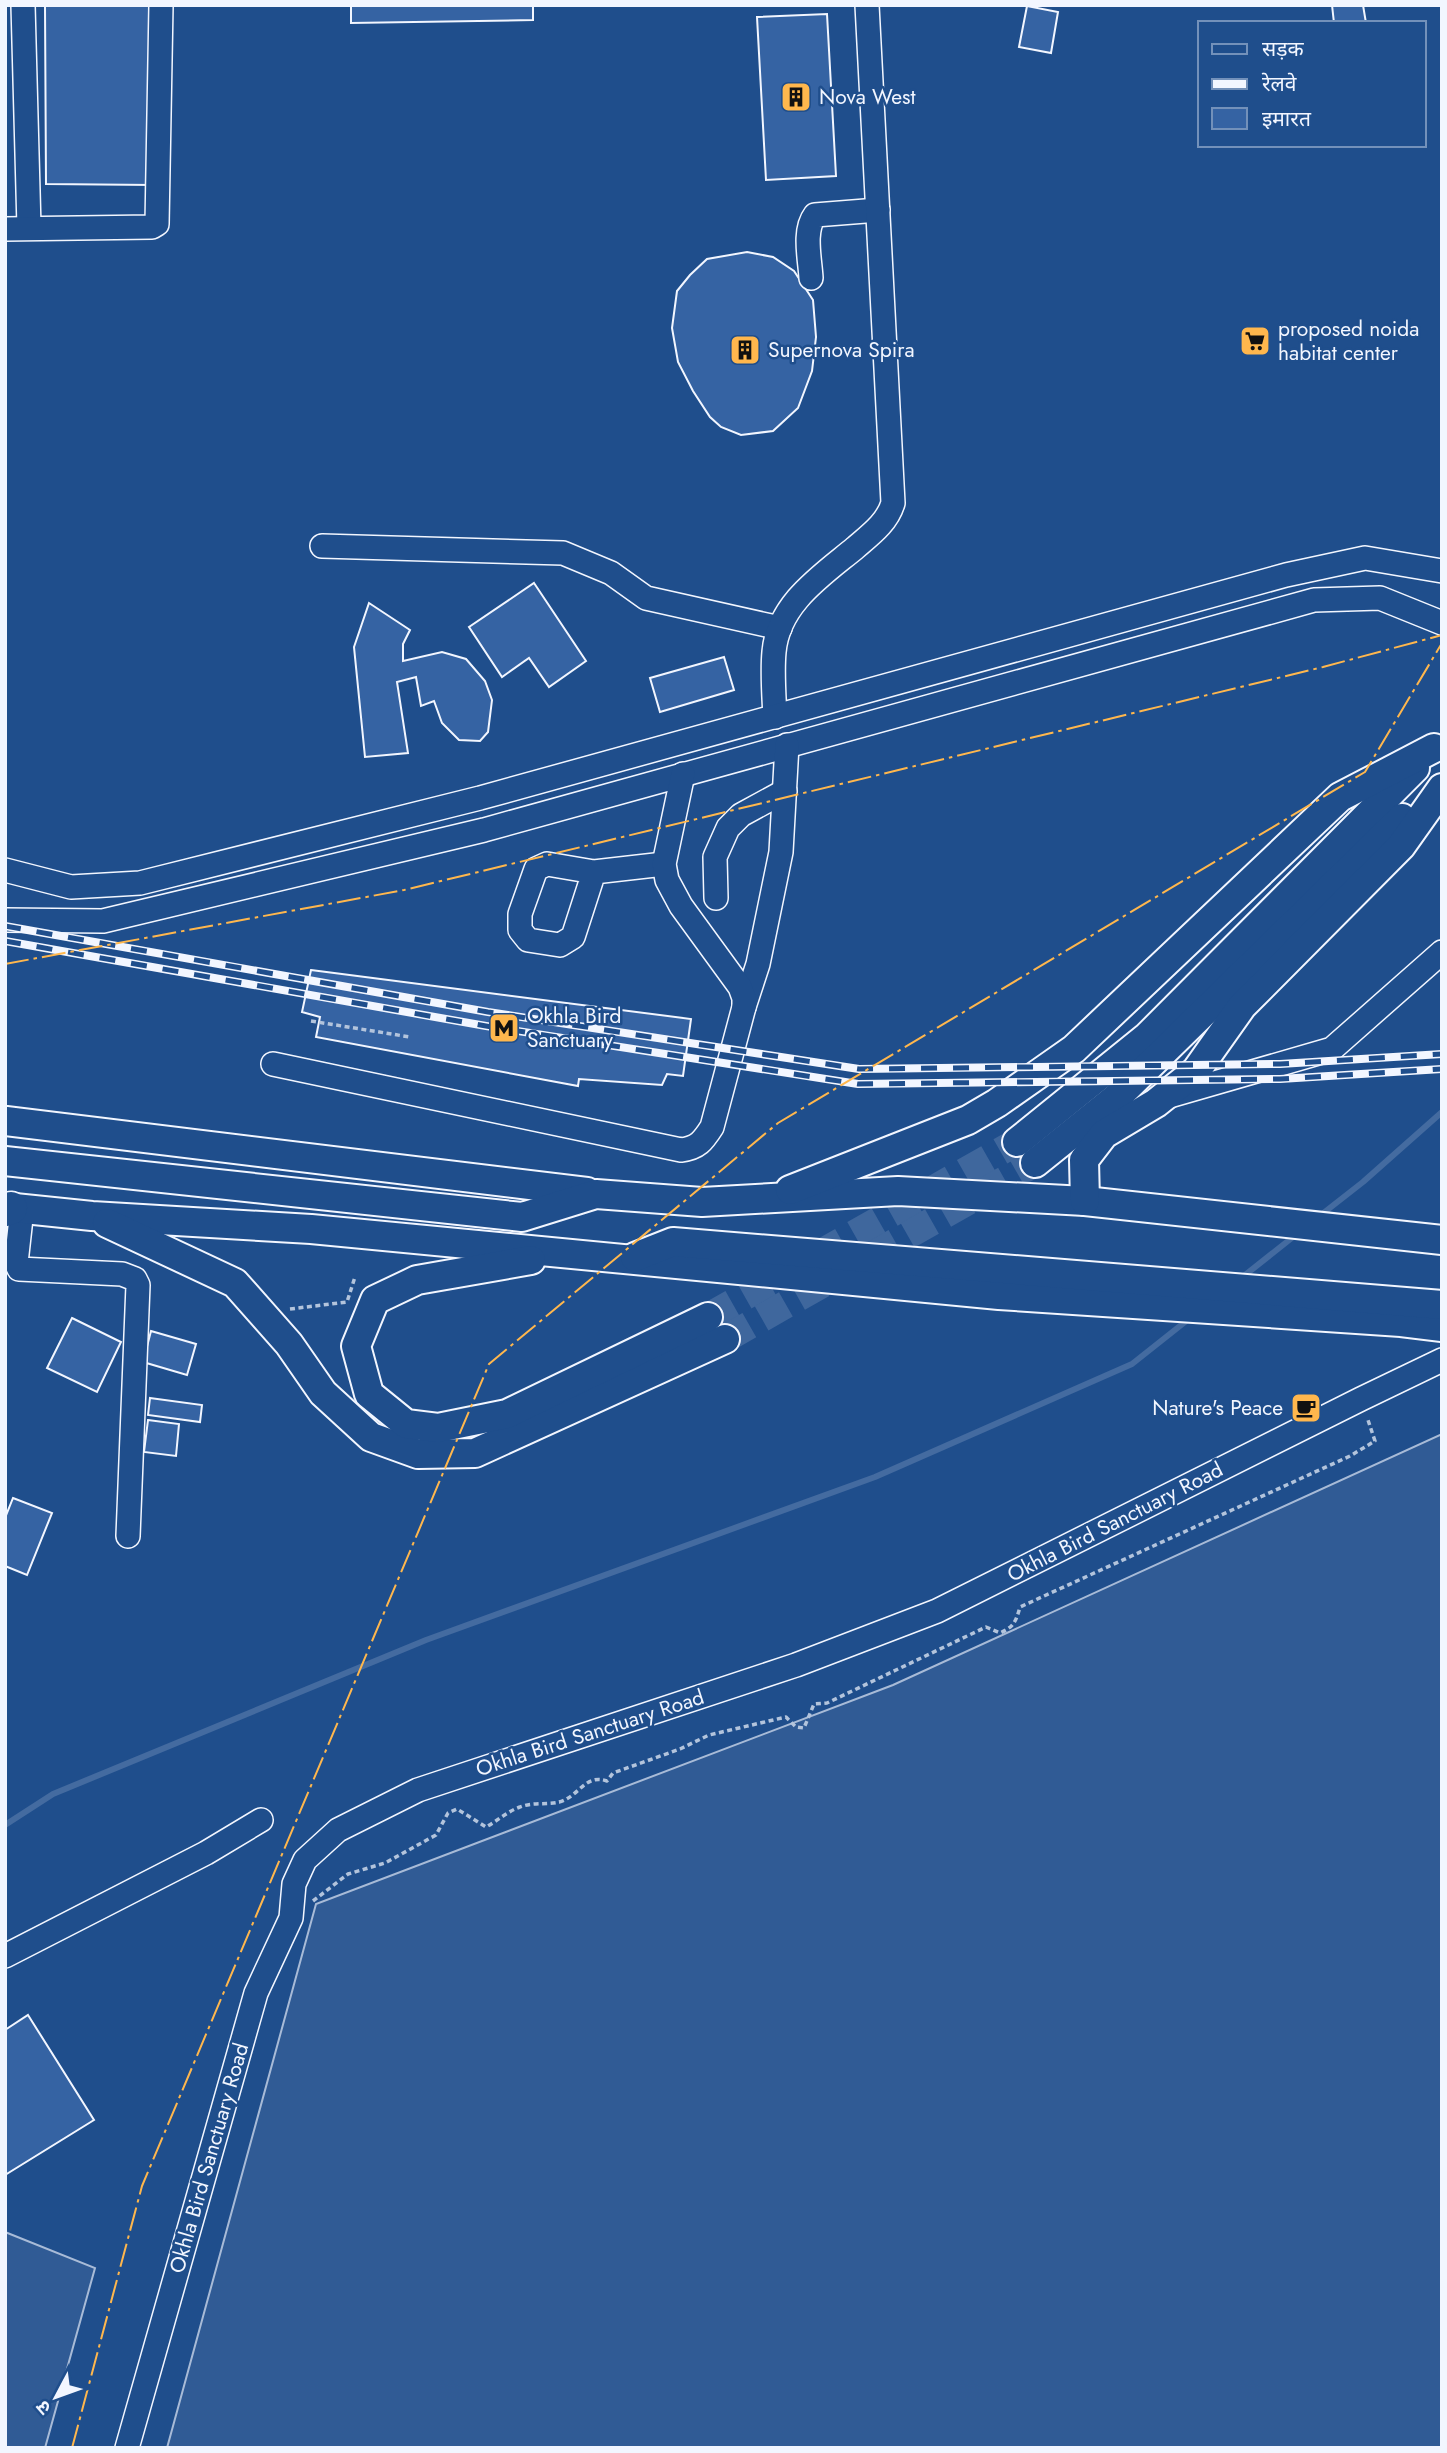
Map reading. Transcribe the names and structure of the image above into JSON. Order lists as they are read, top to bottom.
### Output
{
  "streets": {
    "street": ["Okhla Bird Sanctuary Road"]
  },
  "places": {
    "building": ["Nova West", "Supernova Spira"],
    "supermarket": ["proposed noida habitat center"],
    "metro station": ["Okhla Bird Sanctuary"],
    "cafe": ["Nature's Peace"]
  },
  "legend": ["सड़क", "रेलवे", "इमारत"],
  "north": "bottom left"
}
